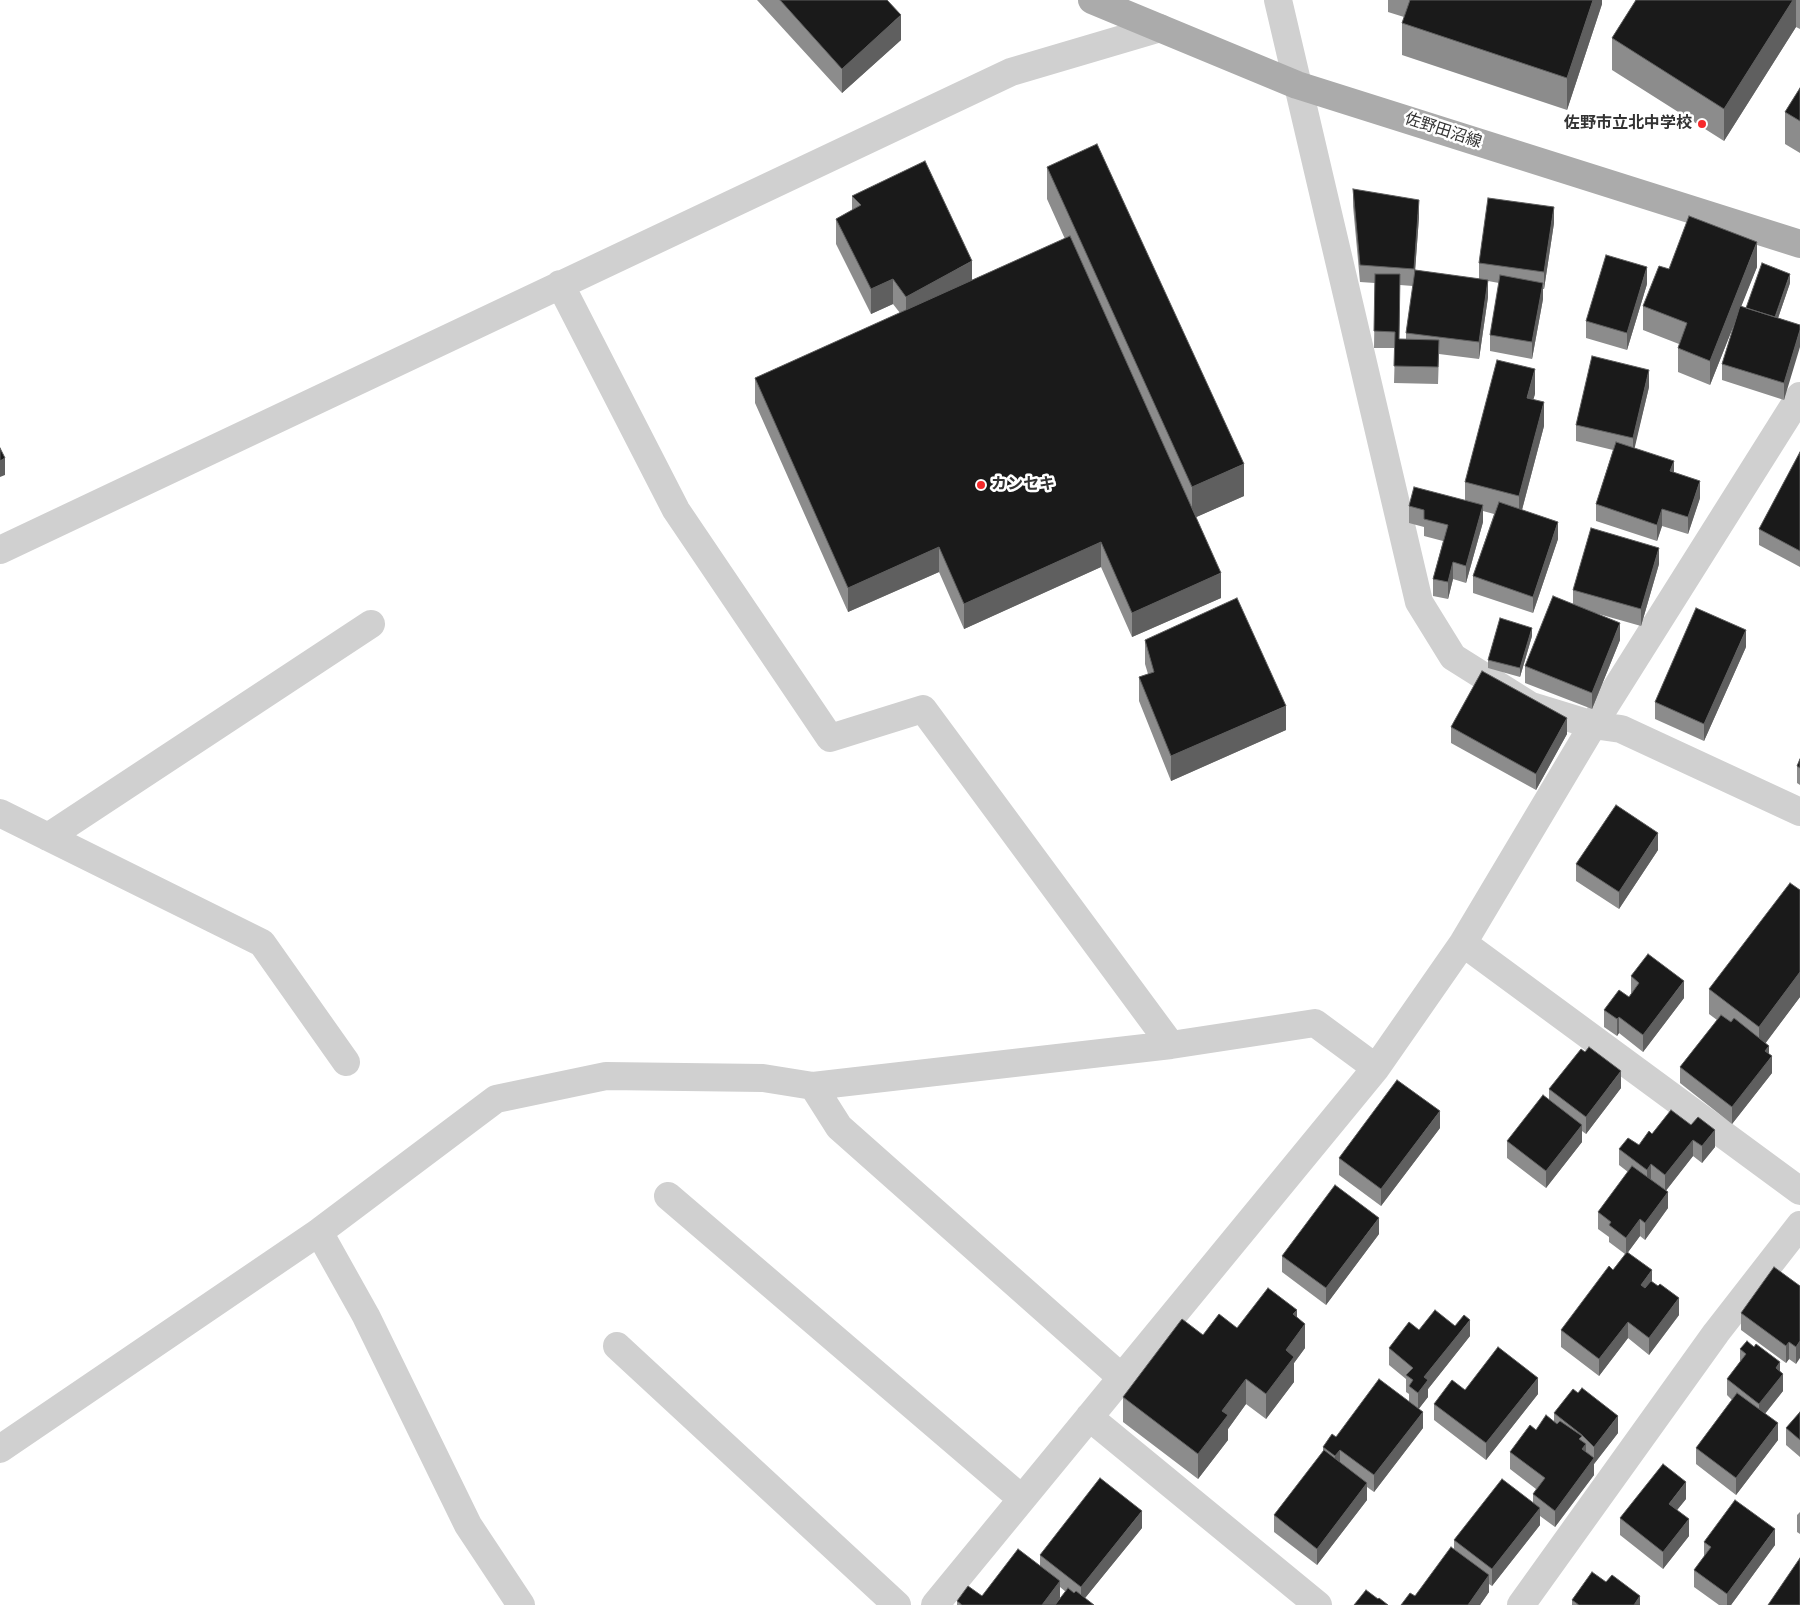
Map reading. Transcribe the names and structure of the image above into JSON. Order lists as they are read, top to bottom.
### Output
{
  "streets": {
    "main road": ["佐野田沼線"]
  },
  "places": ["佐野市立北中学校", "カンセキ"]
}
